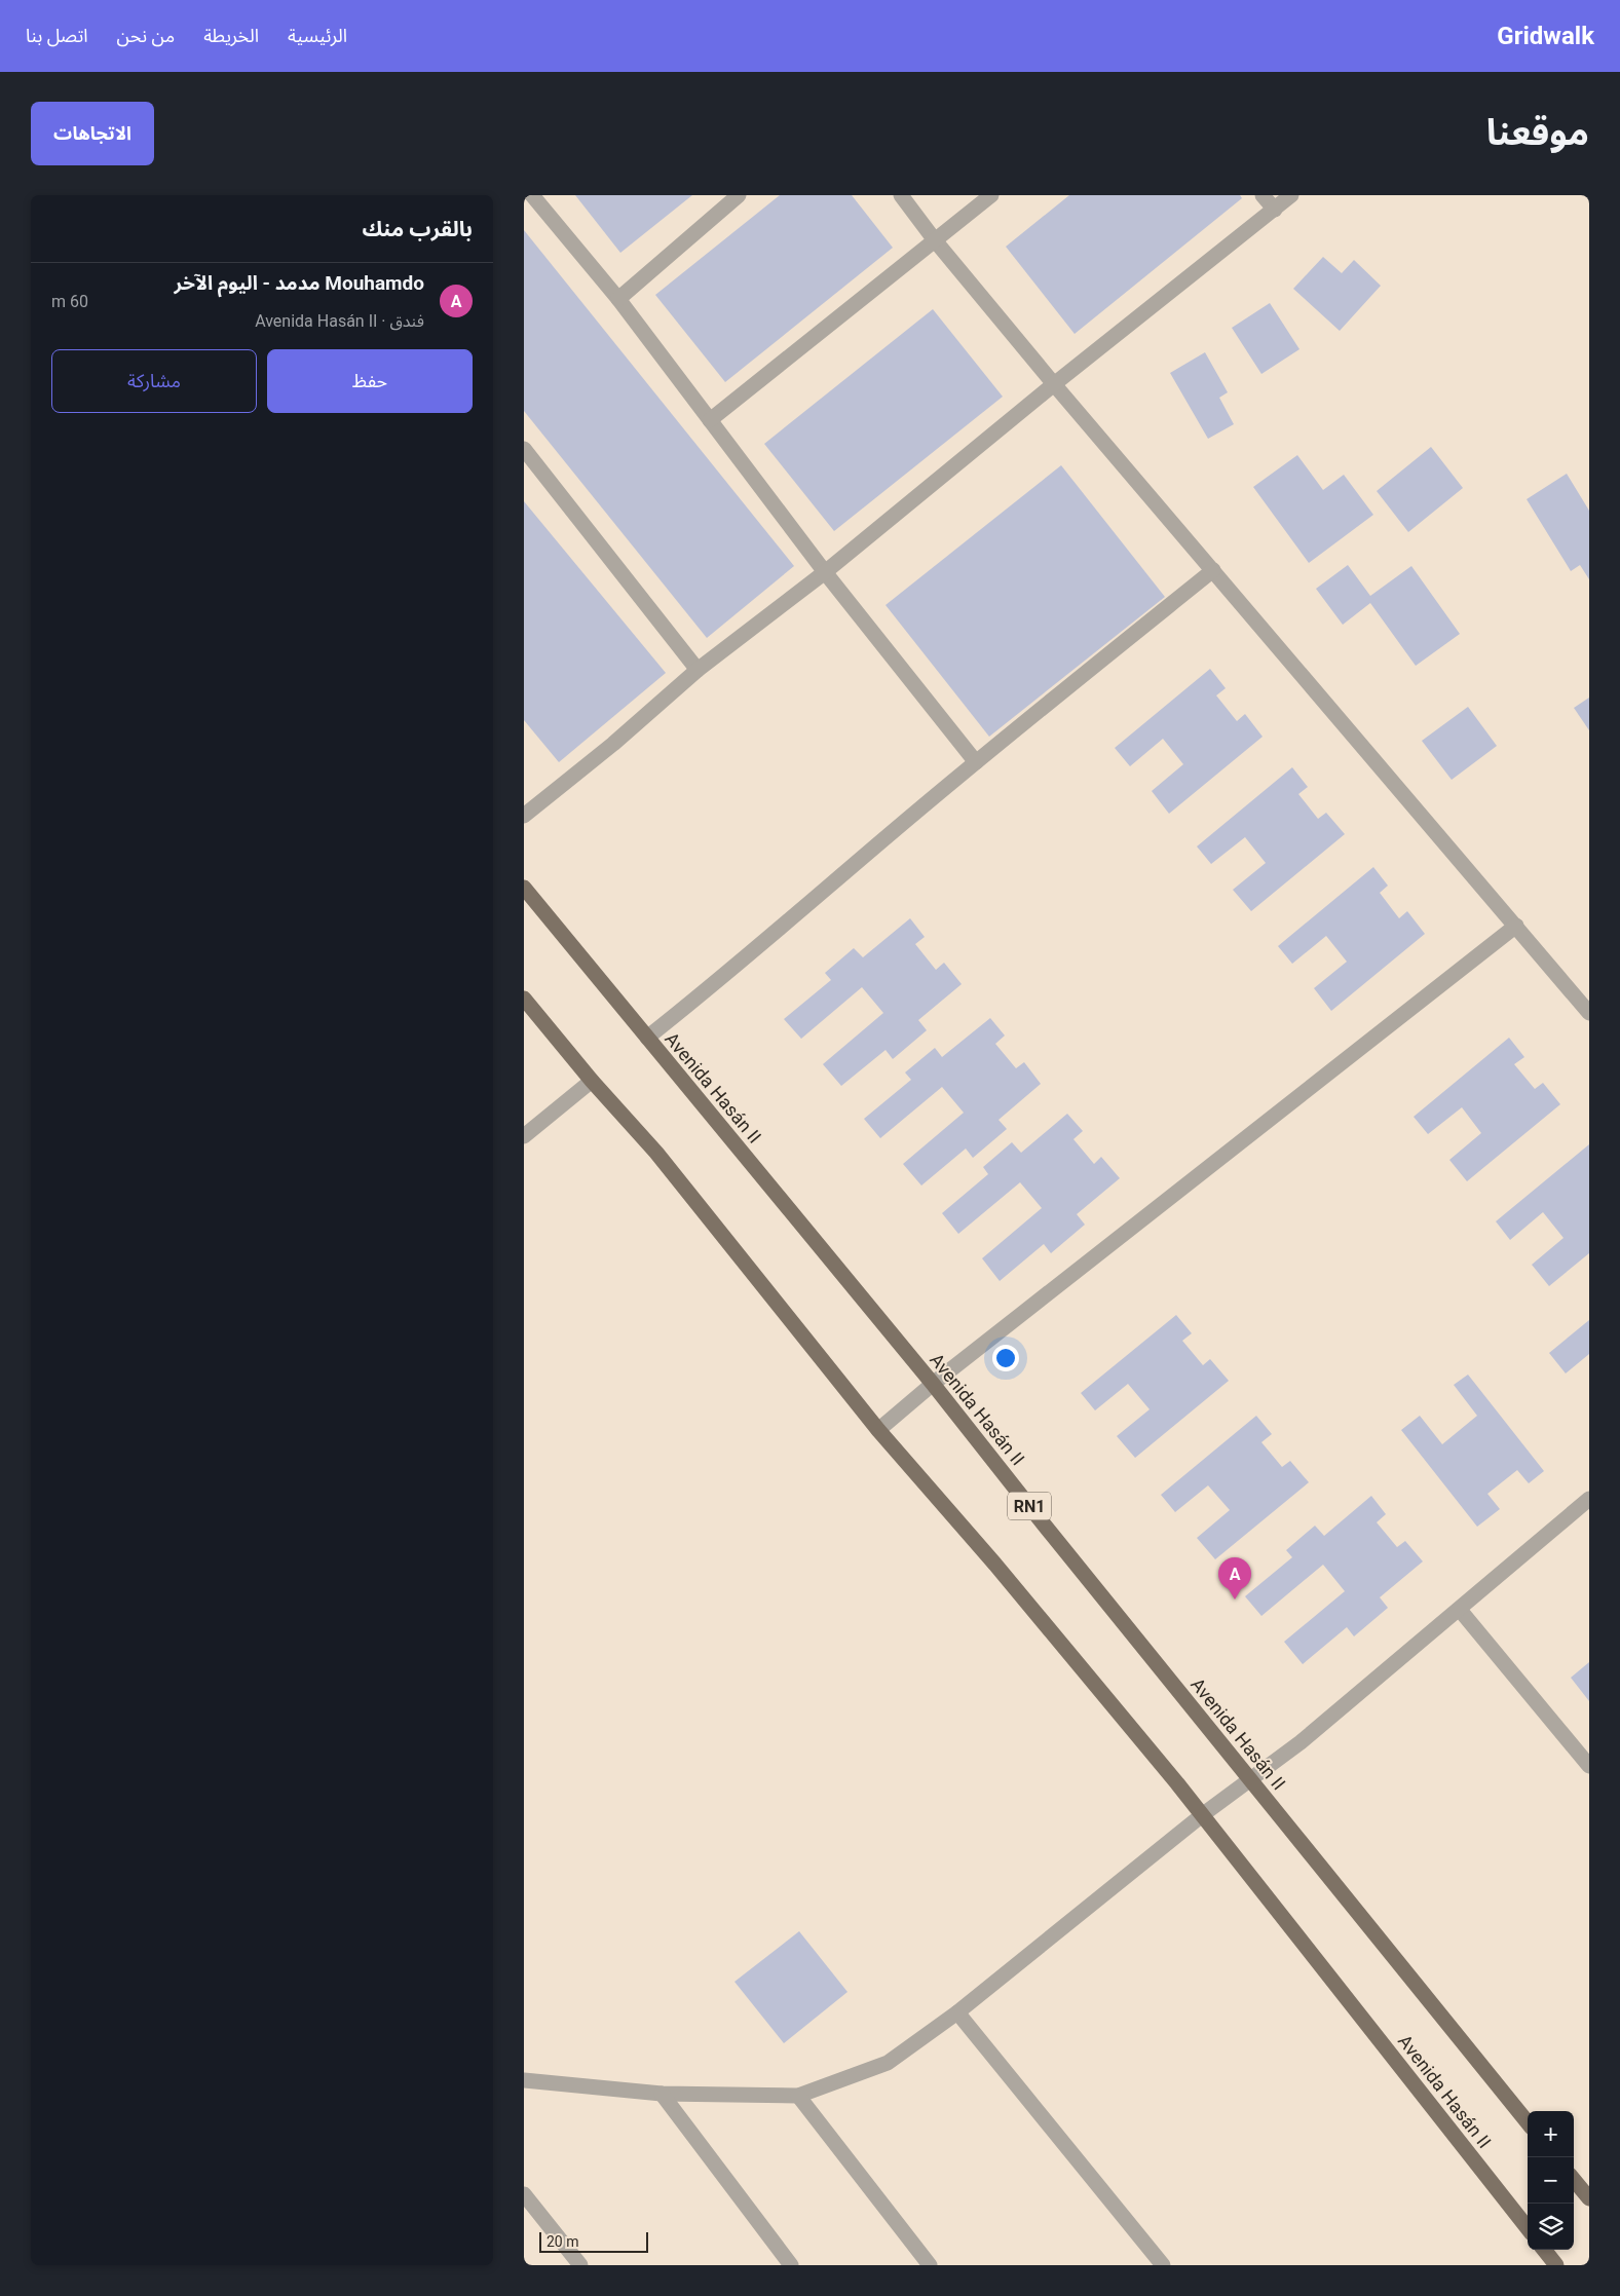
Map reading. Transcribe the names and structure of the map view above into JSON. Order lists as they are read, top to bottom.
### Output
{
  "streets": {
    "main road": ["Avenida Hasán II", "RN1"]
  },
  "scale_bar": "20 m",
  "page": {
    "header": "Gridwalk",
    "nav": [
      "الرئيسية",
      "الخريطة",
      "من نحن",
      "اتصل بنا"
    ],
    "title": "موقعنا",
    "buttons": [
      "الاتجاهات",
      ["حفظ", "مشاركة"]
    ],
    "heading": "بالقرب منك",
    "list": [
      {
        "mark": "A",
        "name": "Mouhamdo مدمد - اليوم الآخر",
        "note": "فندق · Avenida Hasán II",
        "value": "60 m"
      }
    ],
    "pins": "A",
    "map_buttons": ["+", "−"],
    "scale": "20 m"
  }
}
